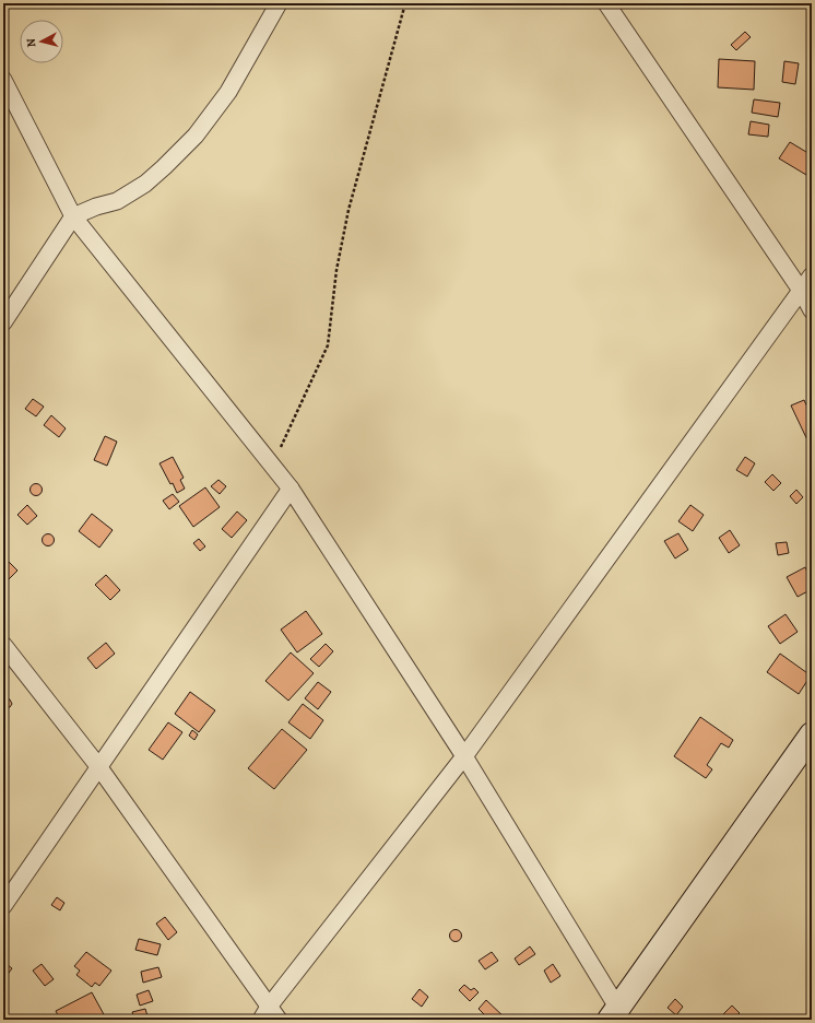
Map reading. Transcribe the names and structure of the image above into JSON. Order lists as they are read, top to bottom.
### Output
{
  "north": "left"
}
